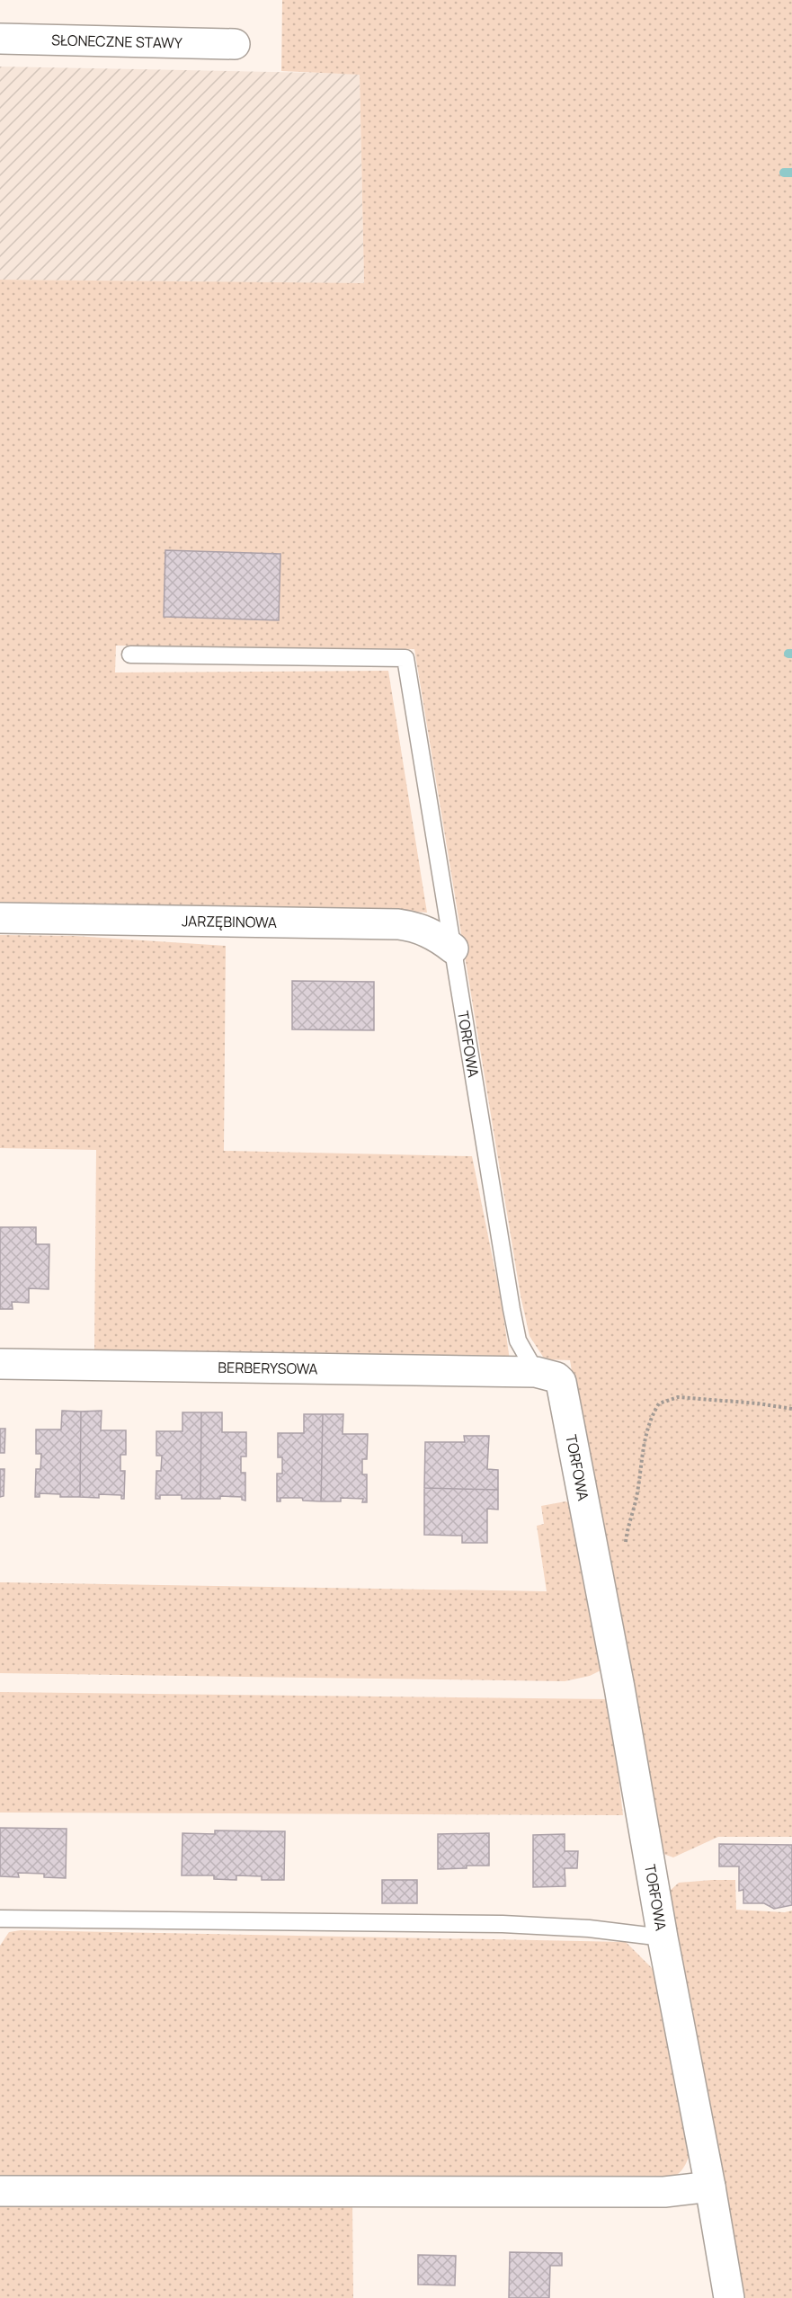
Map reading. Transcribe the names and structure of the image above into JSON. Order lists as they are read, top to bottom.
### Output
{
  "streets": {
    "street": [
      "SŁONECZNE STAWY",
      "JARZĘBINOWA",
      "TORFOWA",
      "BERBERYSOWA"
    ]
  },
  "crossings": [
    ["JARZĘBINOWA", "TORFOWA"],
    ["TORFOWA", "BERBERYSOWA"]
  ]
}
